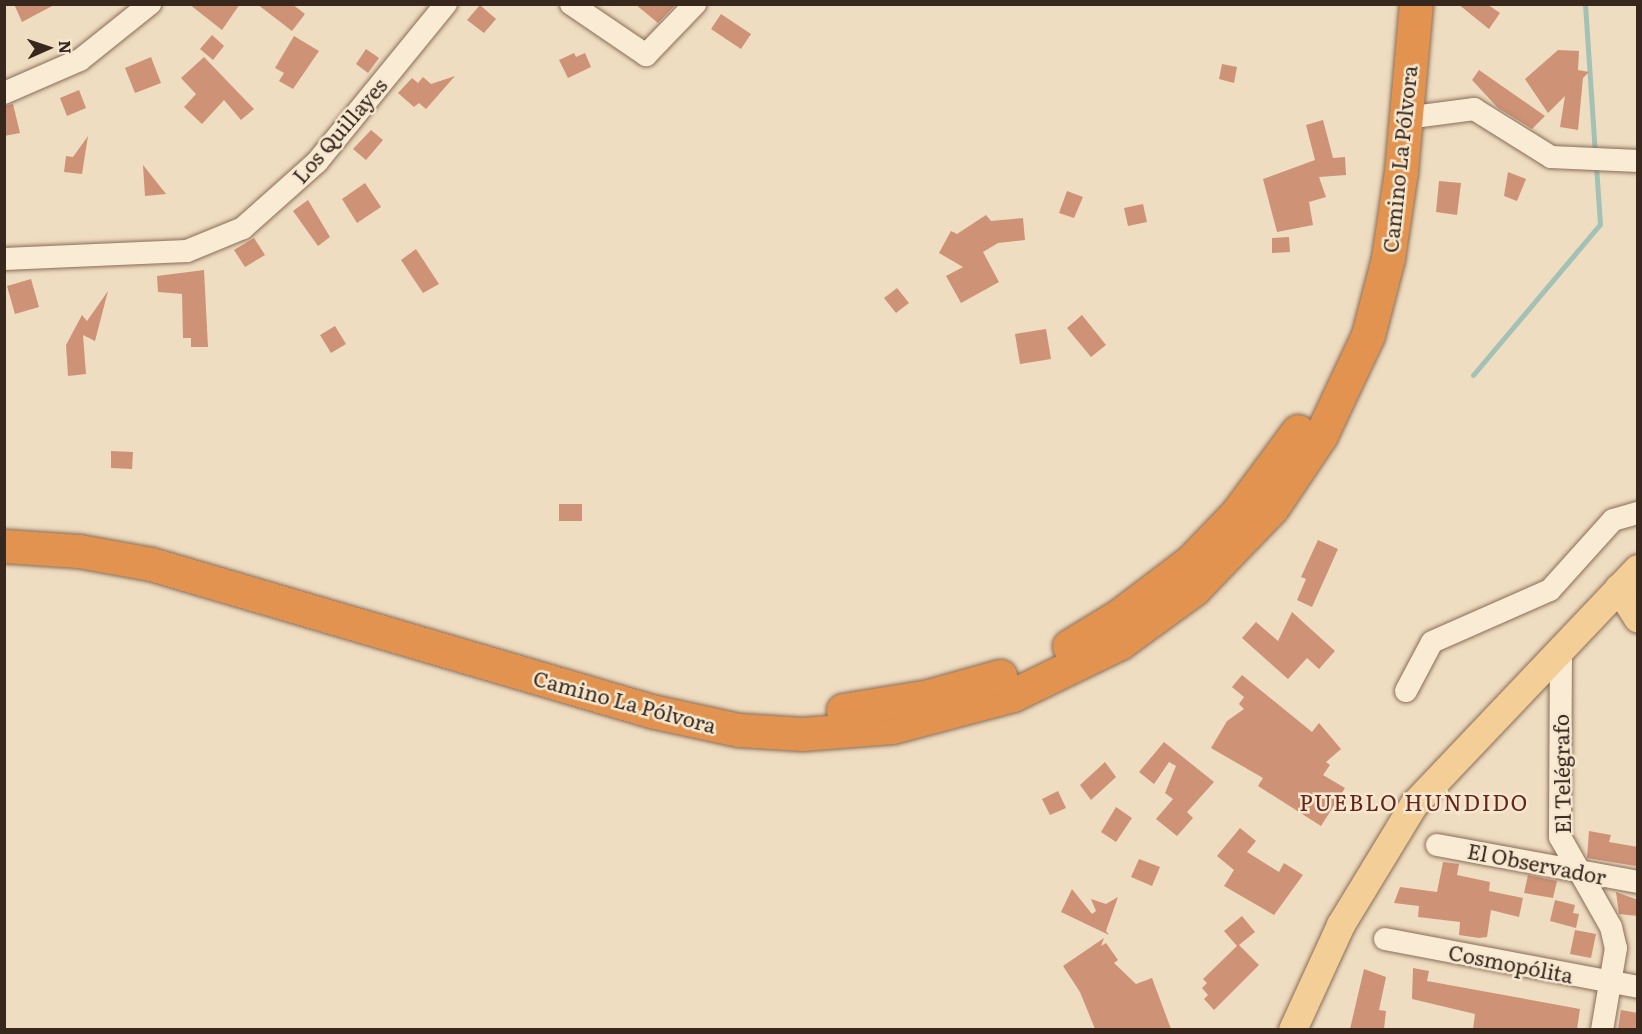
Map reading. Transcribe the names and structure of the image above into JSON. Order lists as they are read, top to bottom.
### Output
{
  "streets": {
    "highway": ["Camino La Pólvora"],
    "street": [
      "Los Quillayes",
      "El Telégrafo",
      "El Observador",
      "Cosmopólita"
    ]
  },
  "crossings": [
    ["El Telégrafo", "El Observador"],
    ["El Telégrafo", "Cosmopólita"]
  ],
  "districts": ["PUEBLO HUNDIDO"],
  "north": "right"
}
